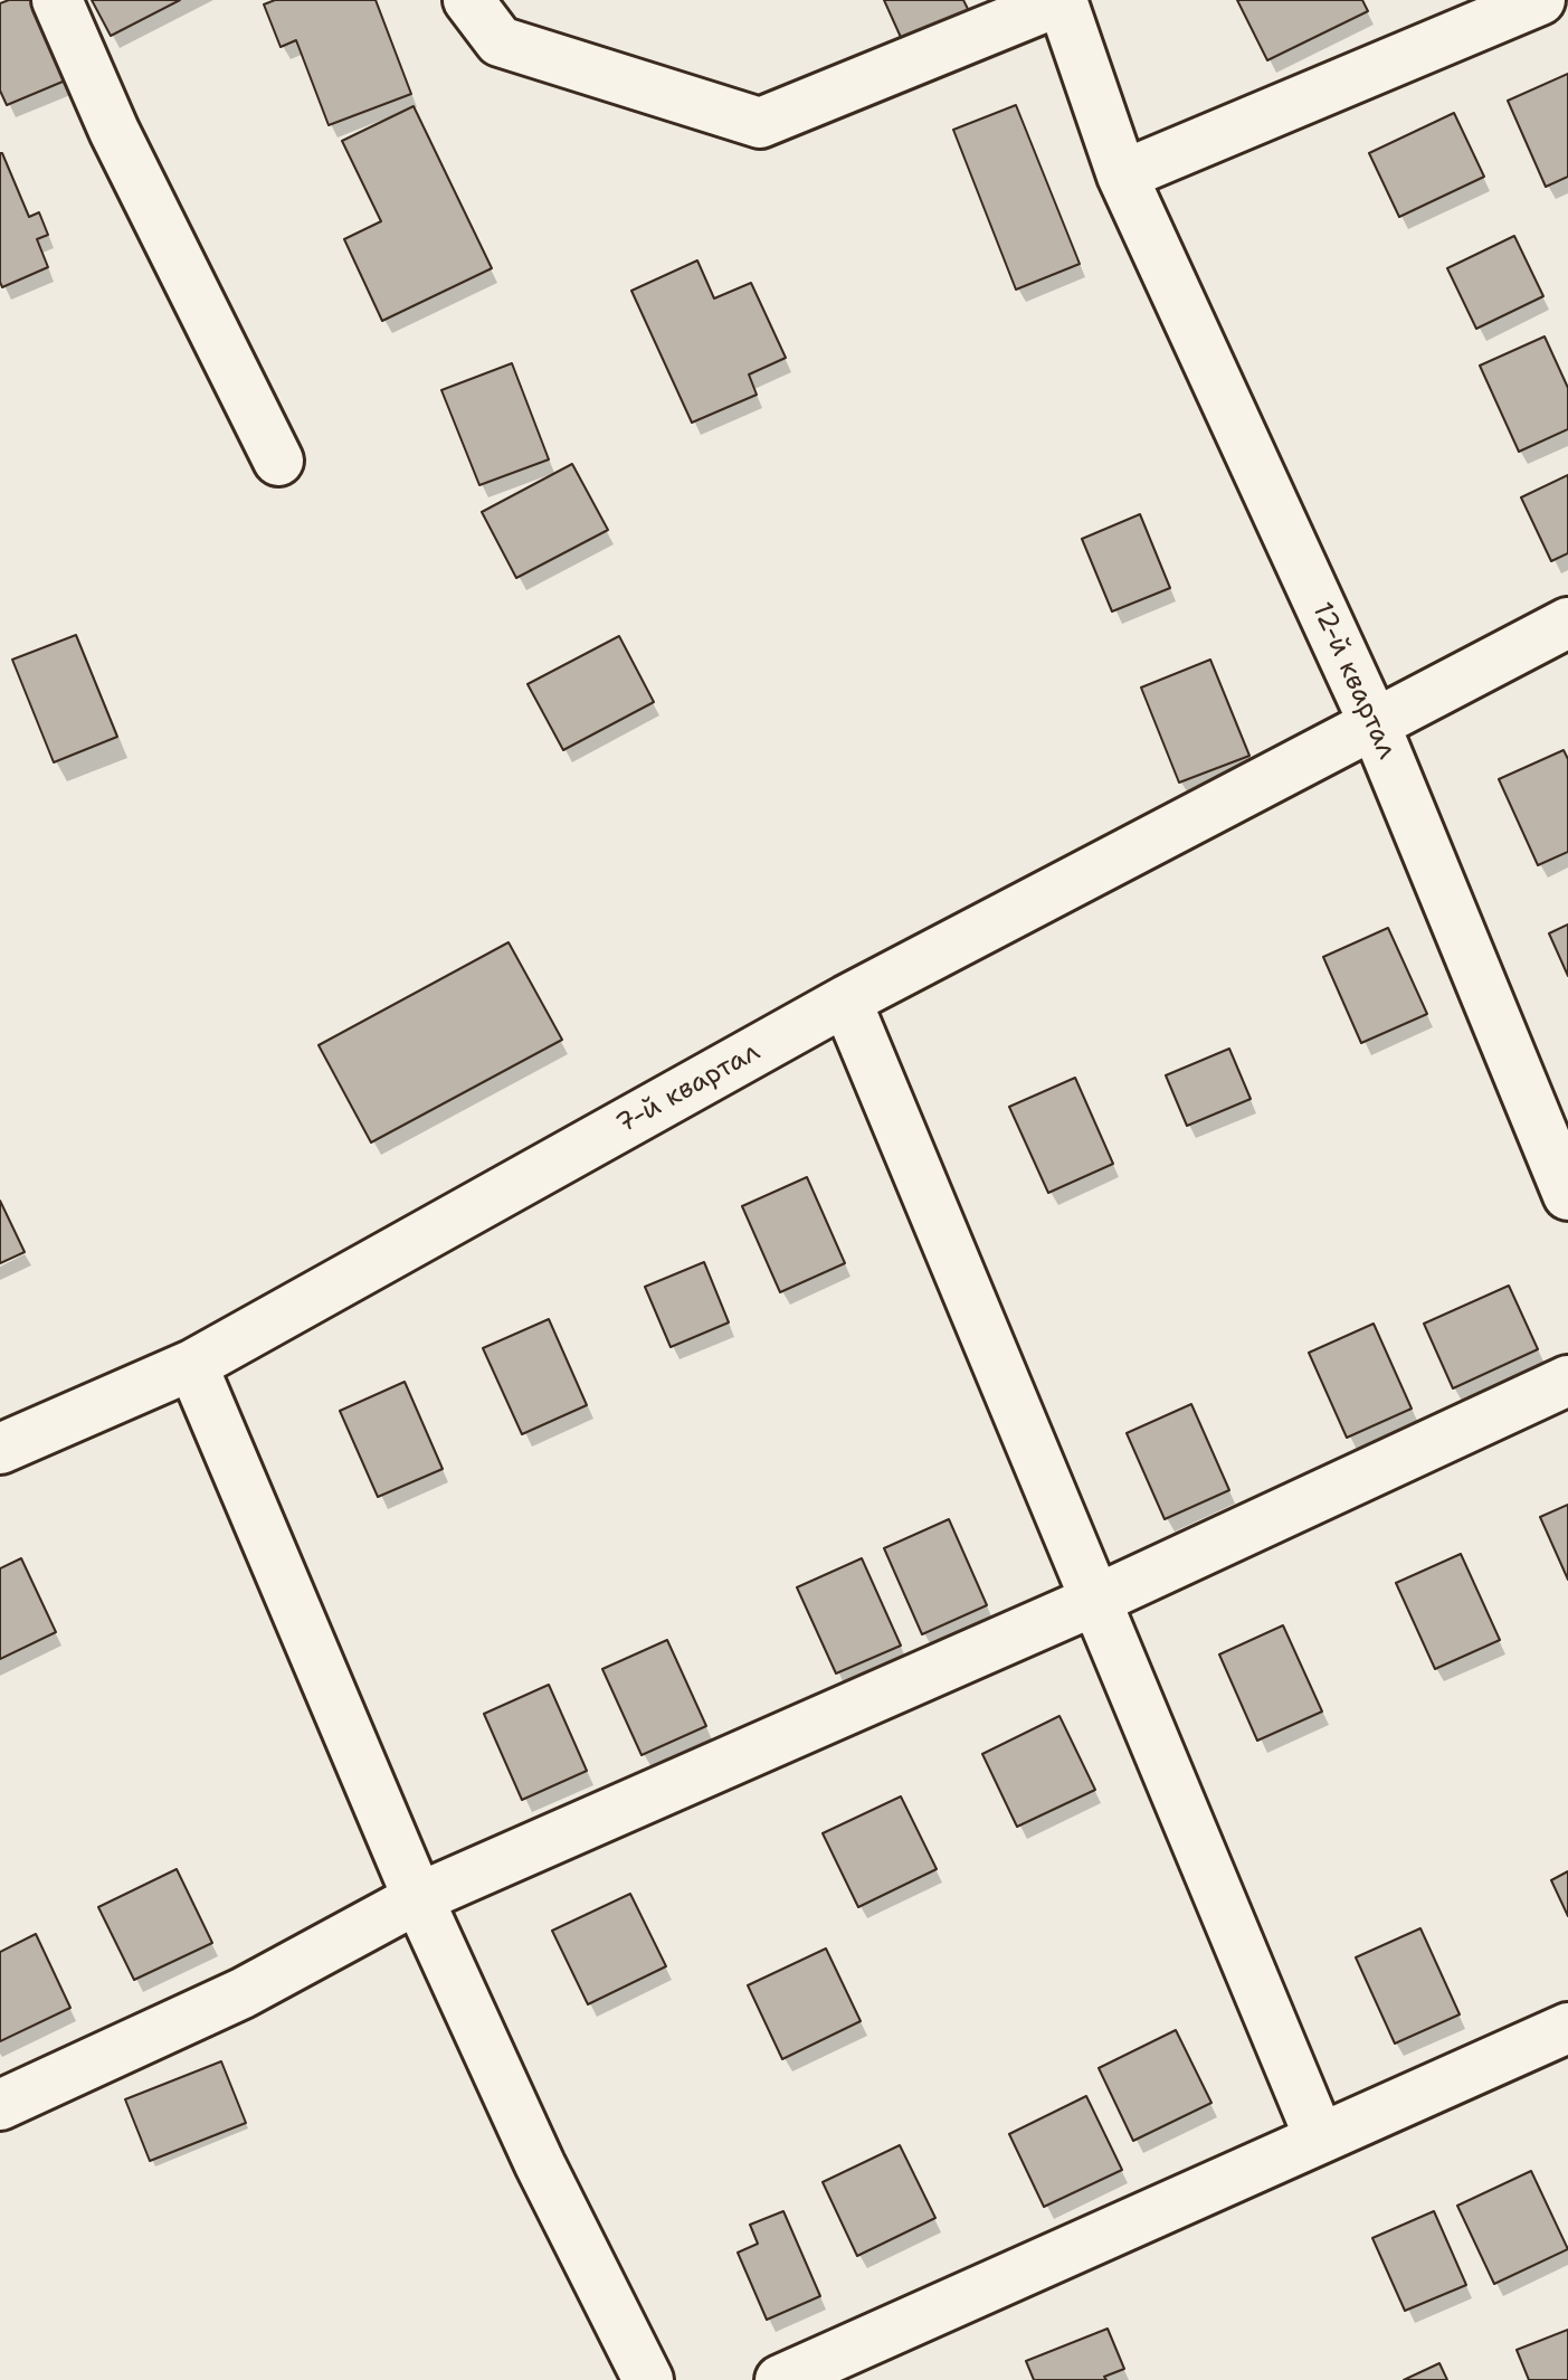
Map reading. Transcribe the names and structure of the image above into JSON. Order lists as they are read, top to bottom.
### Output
{
  "streets": {
    "street": ["12-й квартал", "7-й квартал"]
  },
  "crossings": [
    ["12-й квартал", "7-й квартал"]
  ]
}
